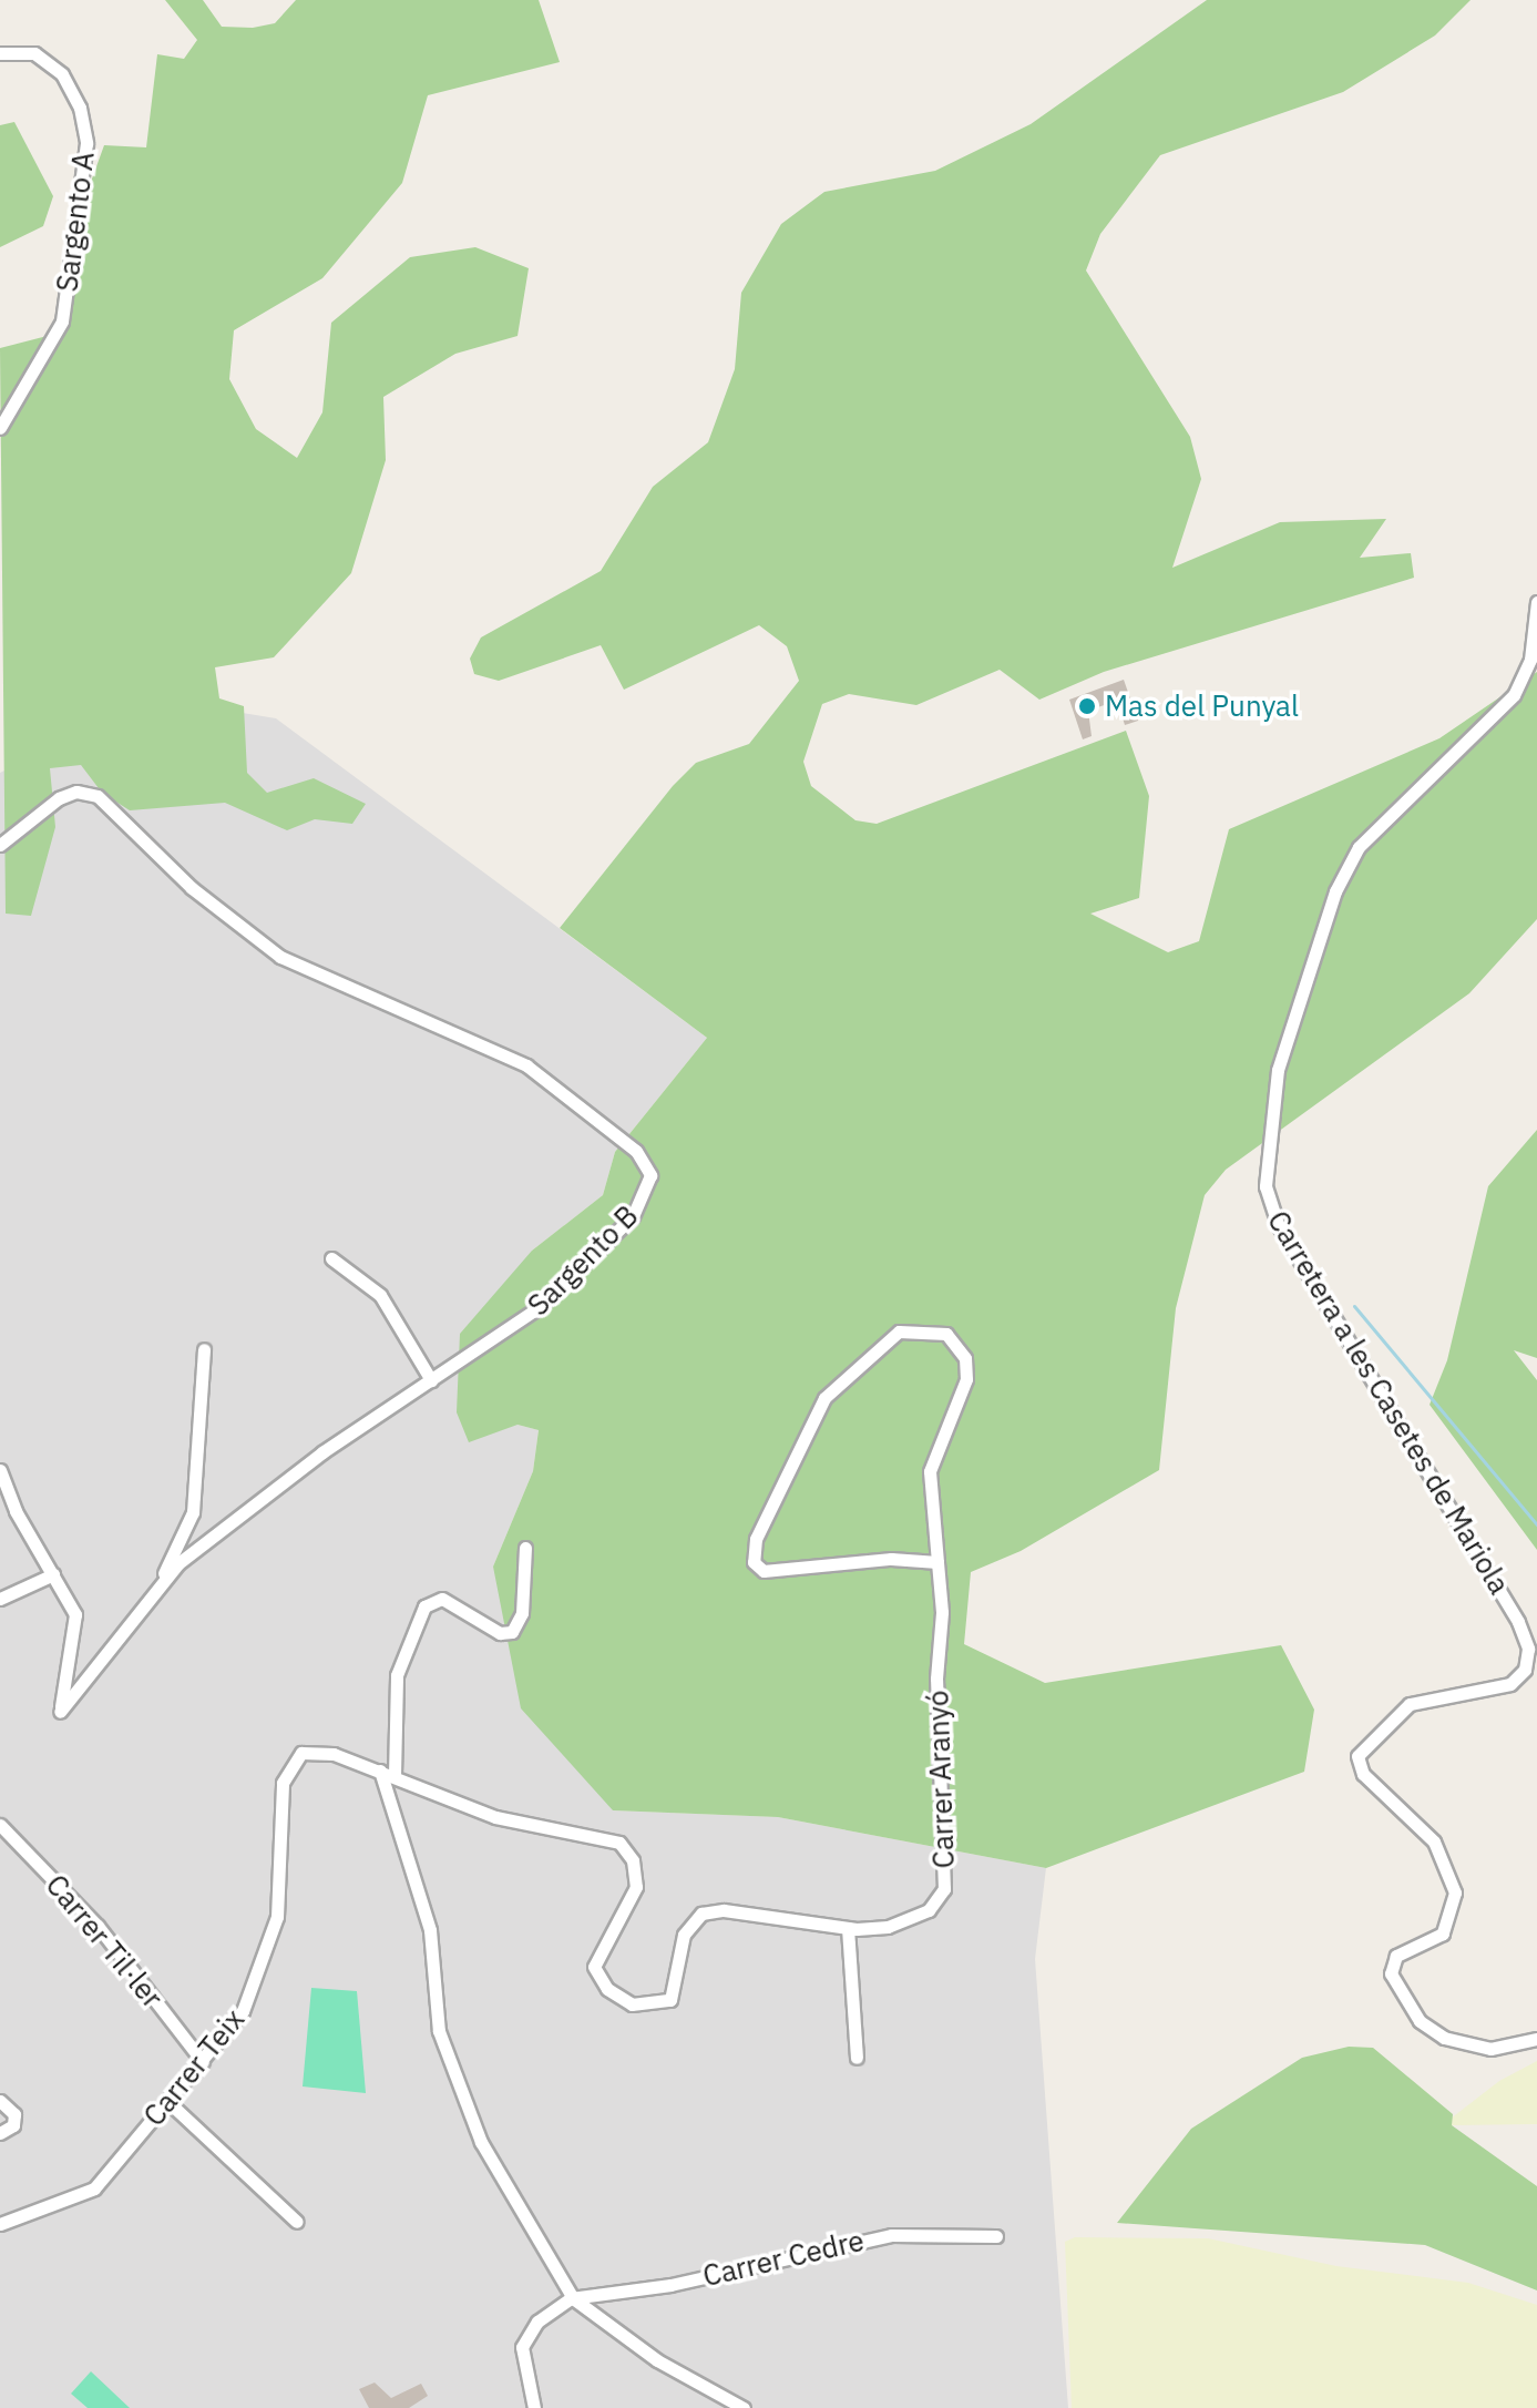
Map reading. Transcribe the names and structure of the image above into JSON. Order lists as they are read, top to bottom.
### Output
{
  "streets": {
    "street": [
      "Sargento A",
      "Sargento B",
      "Carretera a les Casetes de Mariola",
      "Carrer Aranyó",
      "Carrer Til·ler",
      "Carrer Teix",
      "Carrer Cedre"
    ]
  },
  "crossings": [
    ["Carrer Aranyó", "Carrer Teix"],
    ["Carrer Til·ler", "Carrer Teix"]
  ],
  "places": ["Mas del Punyal"]
}
